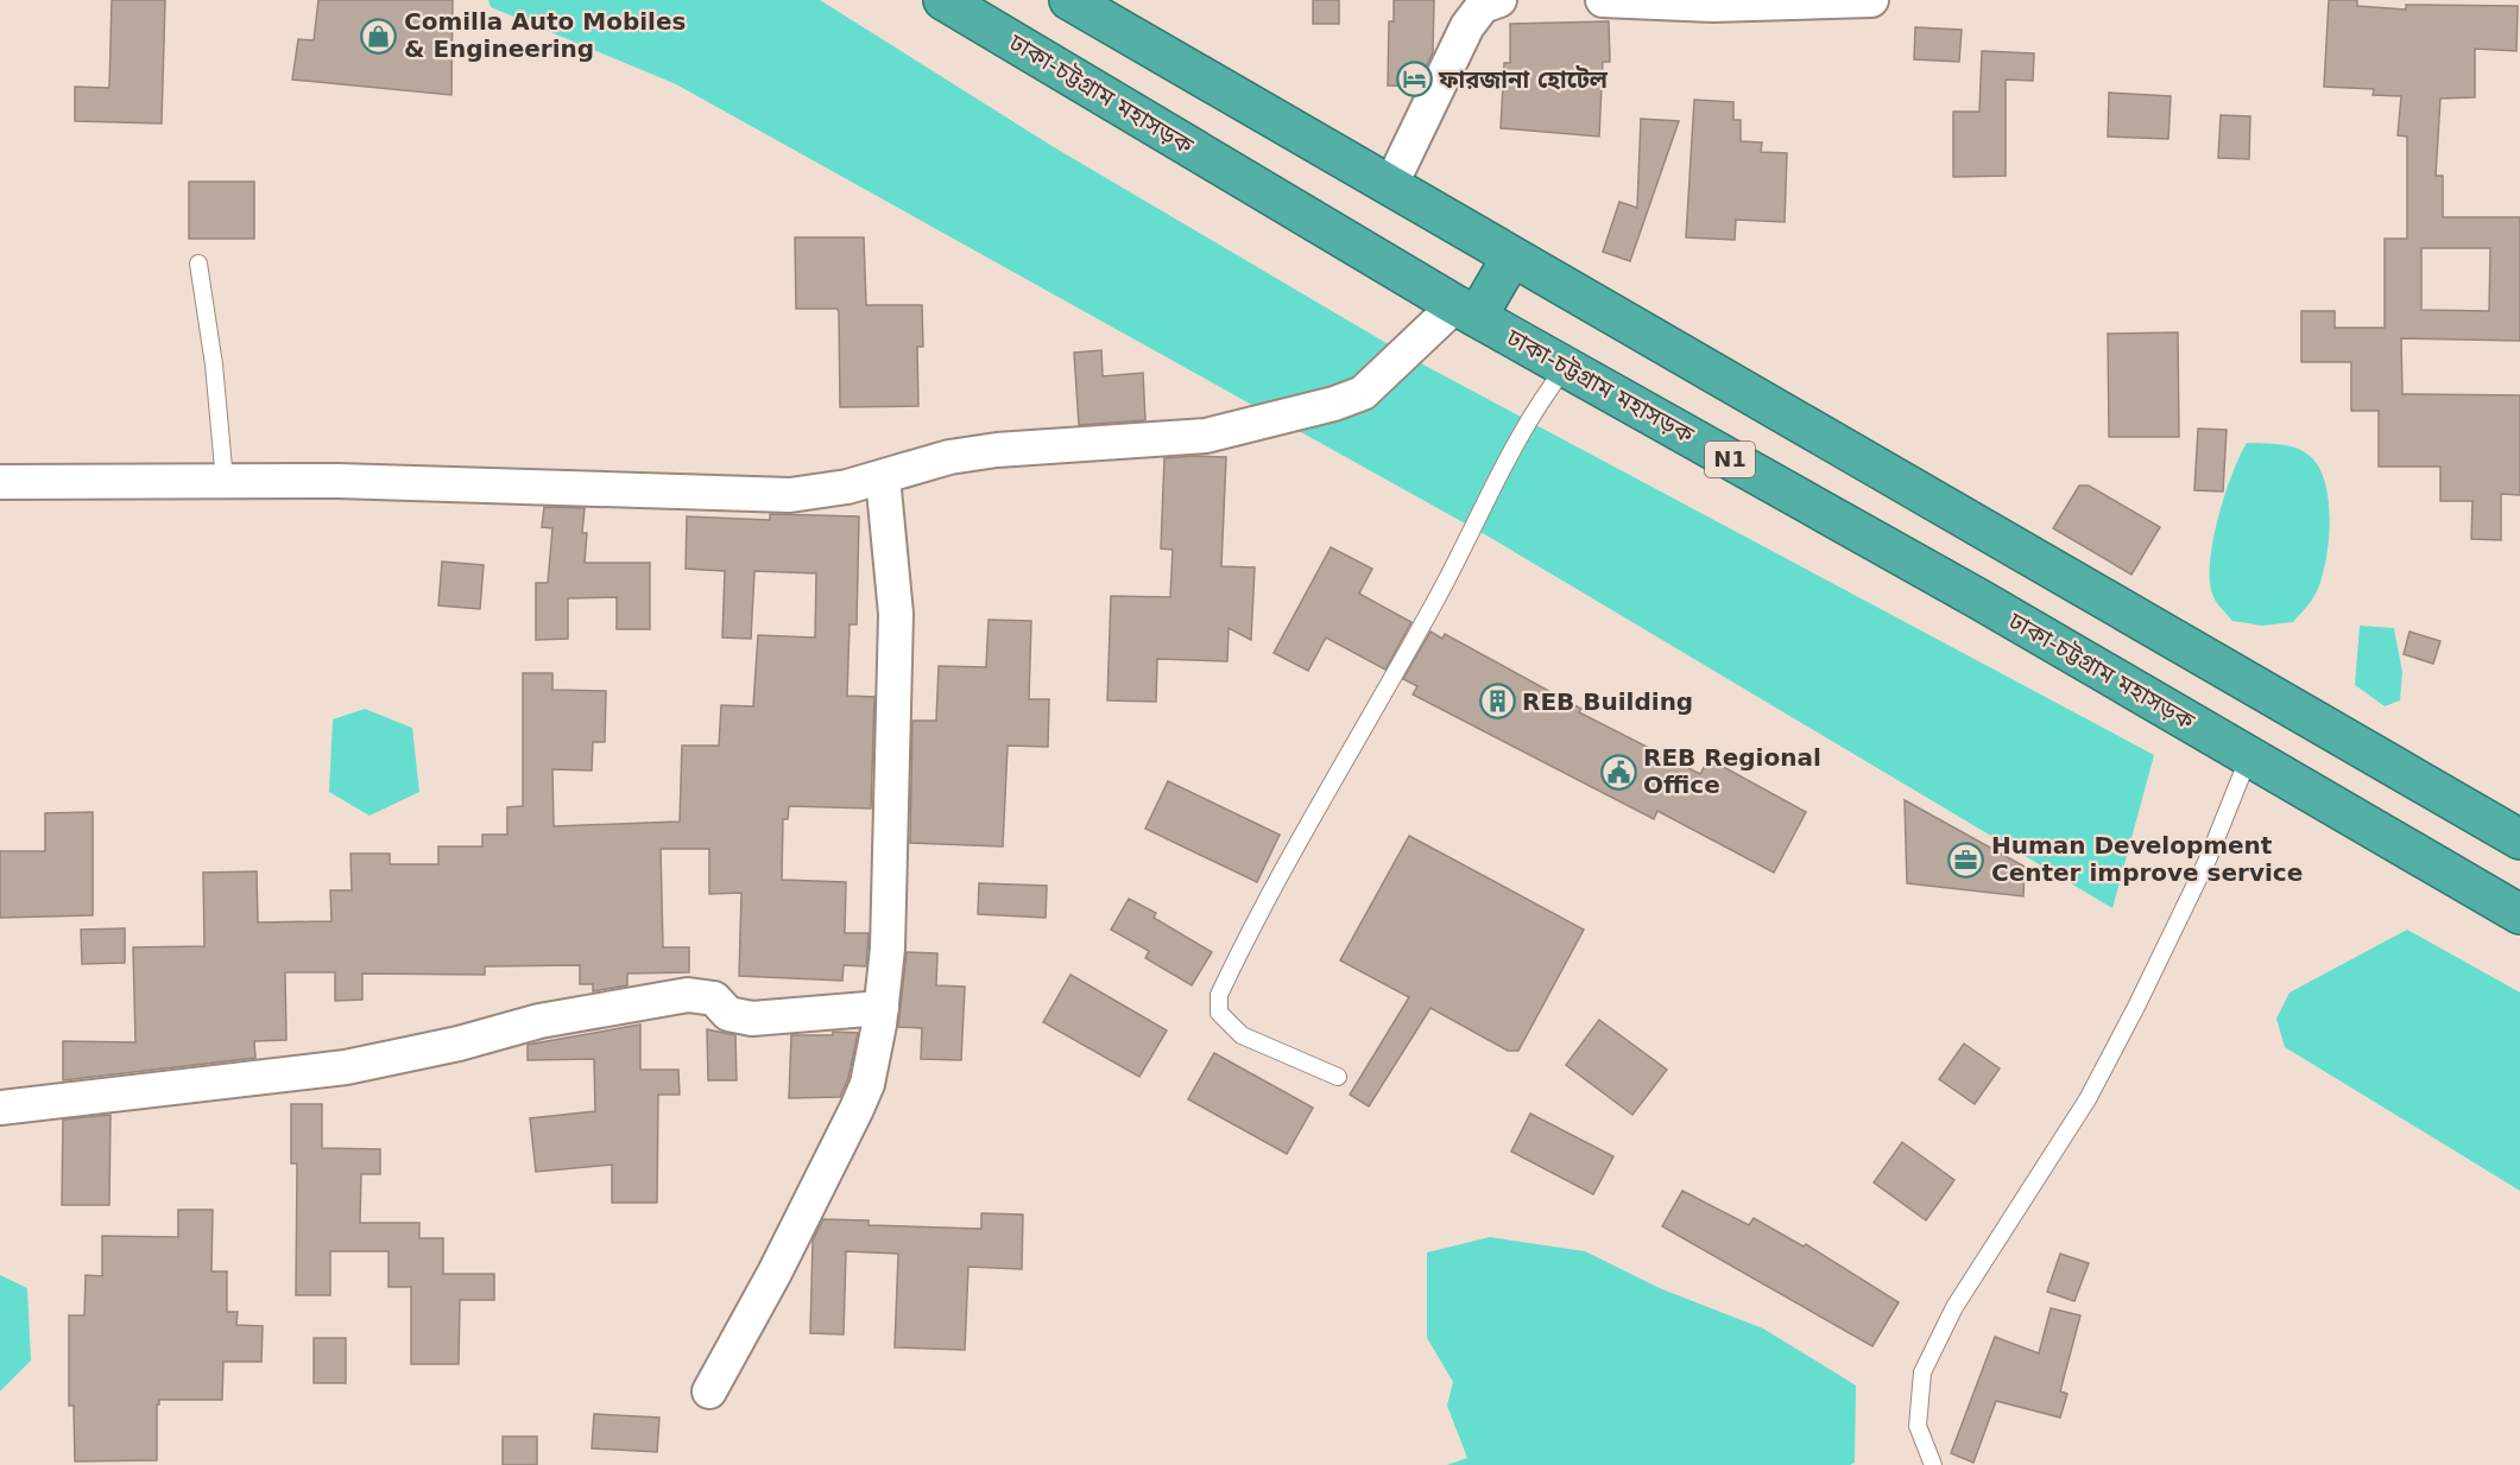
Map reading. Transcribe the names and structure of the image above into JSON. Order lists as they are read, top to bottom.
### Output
{
  "streets": {
    "highway": ["ঢাকা-চট্টগ্রাম মহাসড়ক", "N1"]
  },
  "places": {
    "shop": ["Comilla Auto Mobiles & Engineering"],
    "hotel": ["ফারজানা হোটেল"],
    "building": ["REB Building"],
    "public building": ["REB Regional Office"],
    "office": ["Human Development Center improve service"]
  }
}
